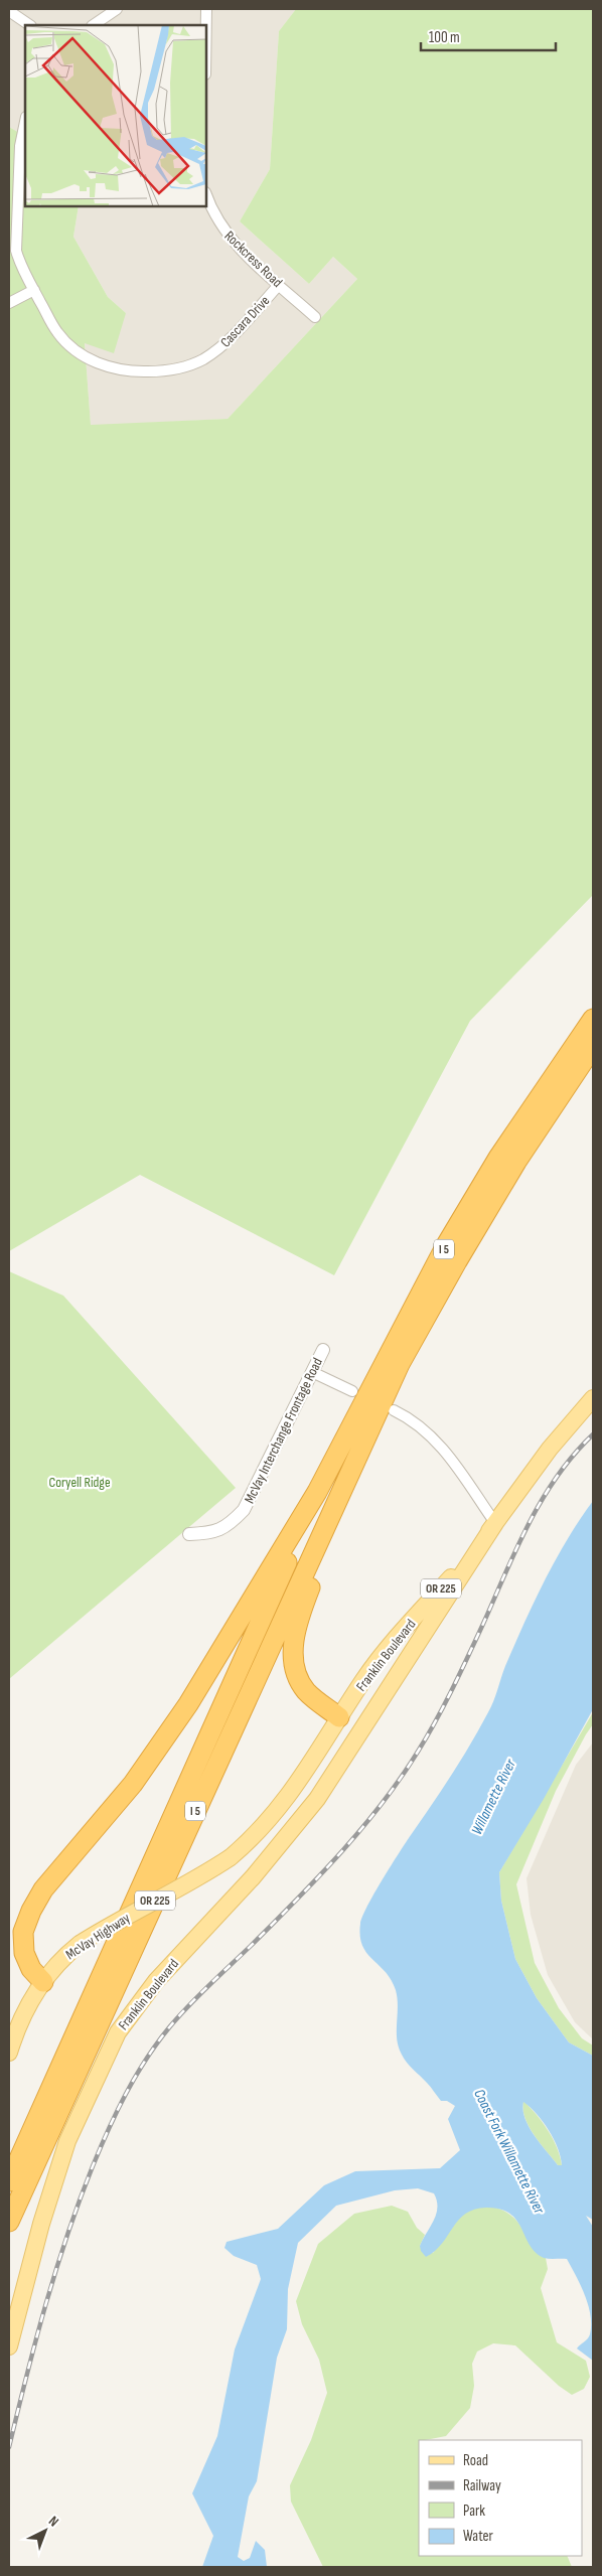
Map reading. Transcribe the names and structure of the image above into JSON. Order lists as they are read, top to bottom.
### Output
{
  "streets": {
    "highway": ["I 5"],
    "main road": ["OR 225", "Franklin Boulevard", "McVay Highway"],
    "street": ["Rockcress Road", "Cascara Drive", "McVay Interchange Frontage Road"]
  },
  "crossings": [
    ["Rockcress Road", "Cascara Drive"],
    ["Franklin Boulevard", "McVay Highway"]
  ],
  "water": ["Willamette River", "Coast Fork Willamette River"],
  "parks": ["Coryell Ridge"],
  "legend": [
    "Road",
    "Railway",
    "Park",
    "Water"
  ],
  "scale_bar": "100 m",
  "north": "top right"
}
